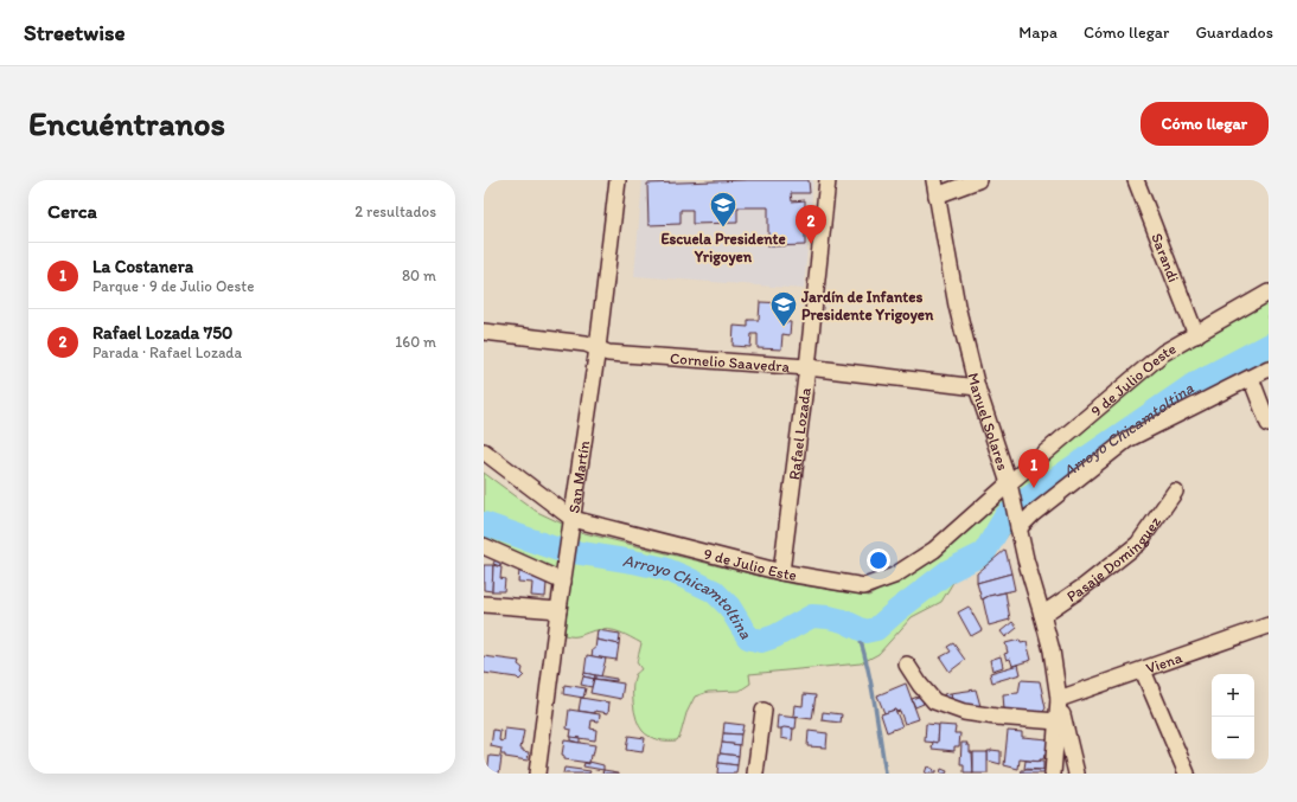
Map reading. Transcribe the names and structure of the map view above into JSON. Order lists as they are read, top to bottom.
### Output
{
  "streets": {
    "street": [
      "Sarandi",
      "Cornelio Saavedra",
      "9 de Julio Oeste",
      "Manuel Solares",
      "Rafael Lozada",
      "San Martín",
      "Pasaje Dominguez",
      "9 de Julio Este",
      "Viena"
    ]
  },
  "crossings": [
    ["Sarandi", "9 de Julio Oeste"],
    ["Cornelio Saavedra", "Manuel Solares"],
    ["Cornelio Saavedra", "Rafael Lozada"],
    ["Cornelio Saavedra", "San Martín"],
    ["9 de Julio Oeste", "Manuel Solares"],
    ["9 de Julio Oeste", "9 de Julio Este"],
    ["Manuel Solares", "Pasaje Dominguez"],
    ["Manuel Solares", "9 de Julio Este"],
    ["Manuel Solares", "Viena"],
    ["Rafael Lozada", "9 de Julio Este"],
    ["San Martín", "9 de Julio Este"]
  ],
  "water": ["Arroyo Chicamtoltina"],
  "places": {
    "school or university": ["Escuela Presidente Yrigoyen", "Jardín de Infantes Presidente Yrigoyen"]
  },
  "page": {
    "header": "Streetwise",
    "nav": ["Mapa", "Cómo llegar", "Guardados"],
    "buttons": "Cómo llegar",
    "title": "Encuéntranos",
    "heading": ["Cerca", "2 resultados"],
    "pins": ["2", "1"],
    "list": [
      {
        "mark": "1",
        "name": "La Costanera",
        "note": "Parque · 9 de Julio Oeste",
        "value": "80 m"
      },
      {
        "mark": "2",
        "name": "Rafael Lozada 750",
        "note": "Parada · Rafael Lozada",
        "value": "160 m"
      }
    ],
    "map_buttons": ["+", "−"]
  }
}
